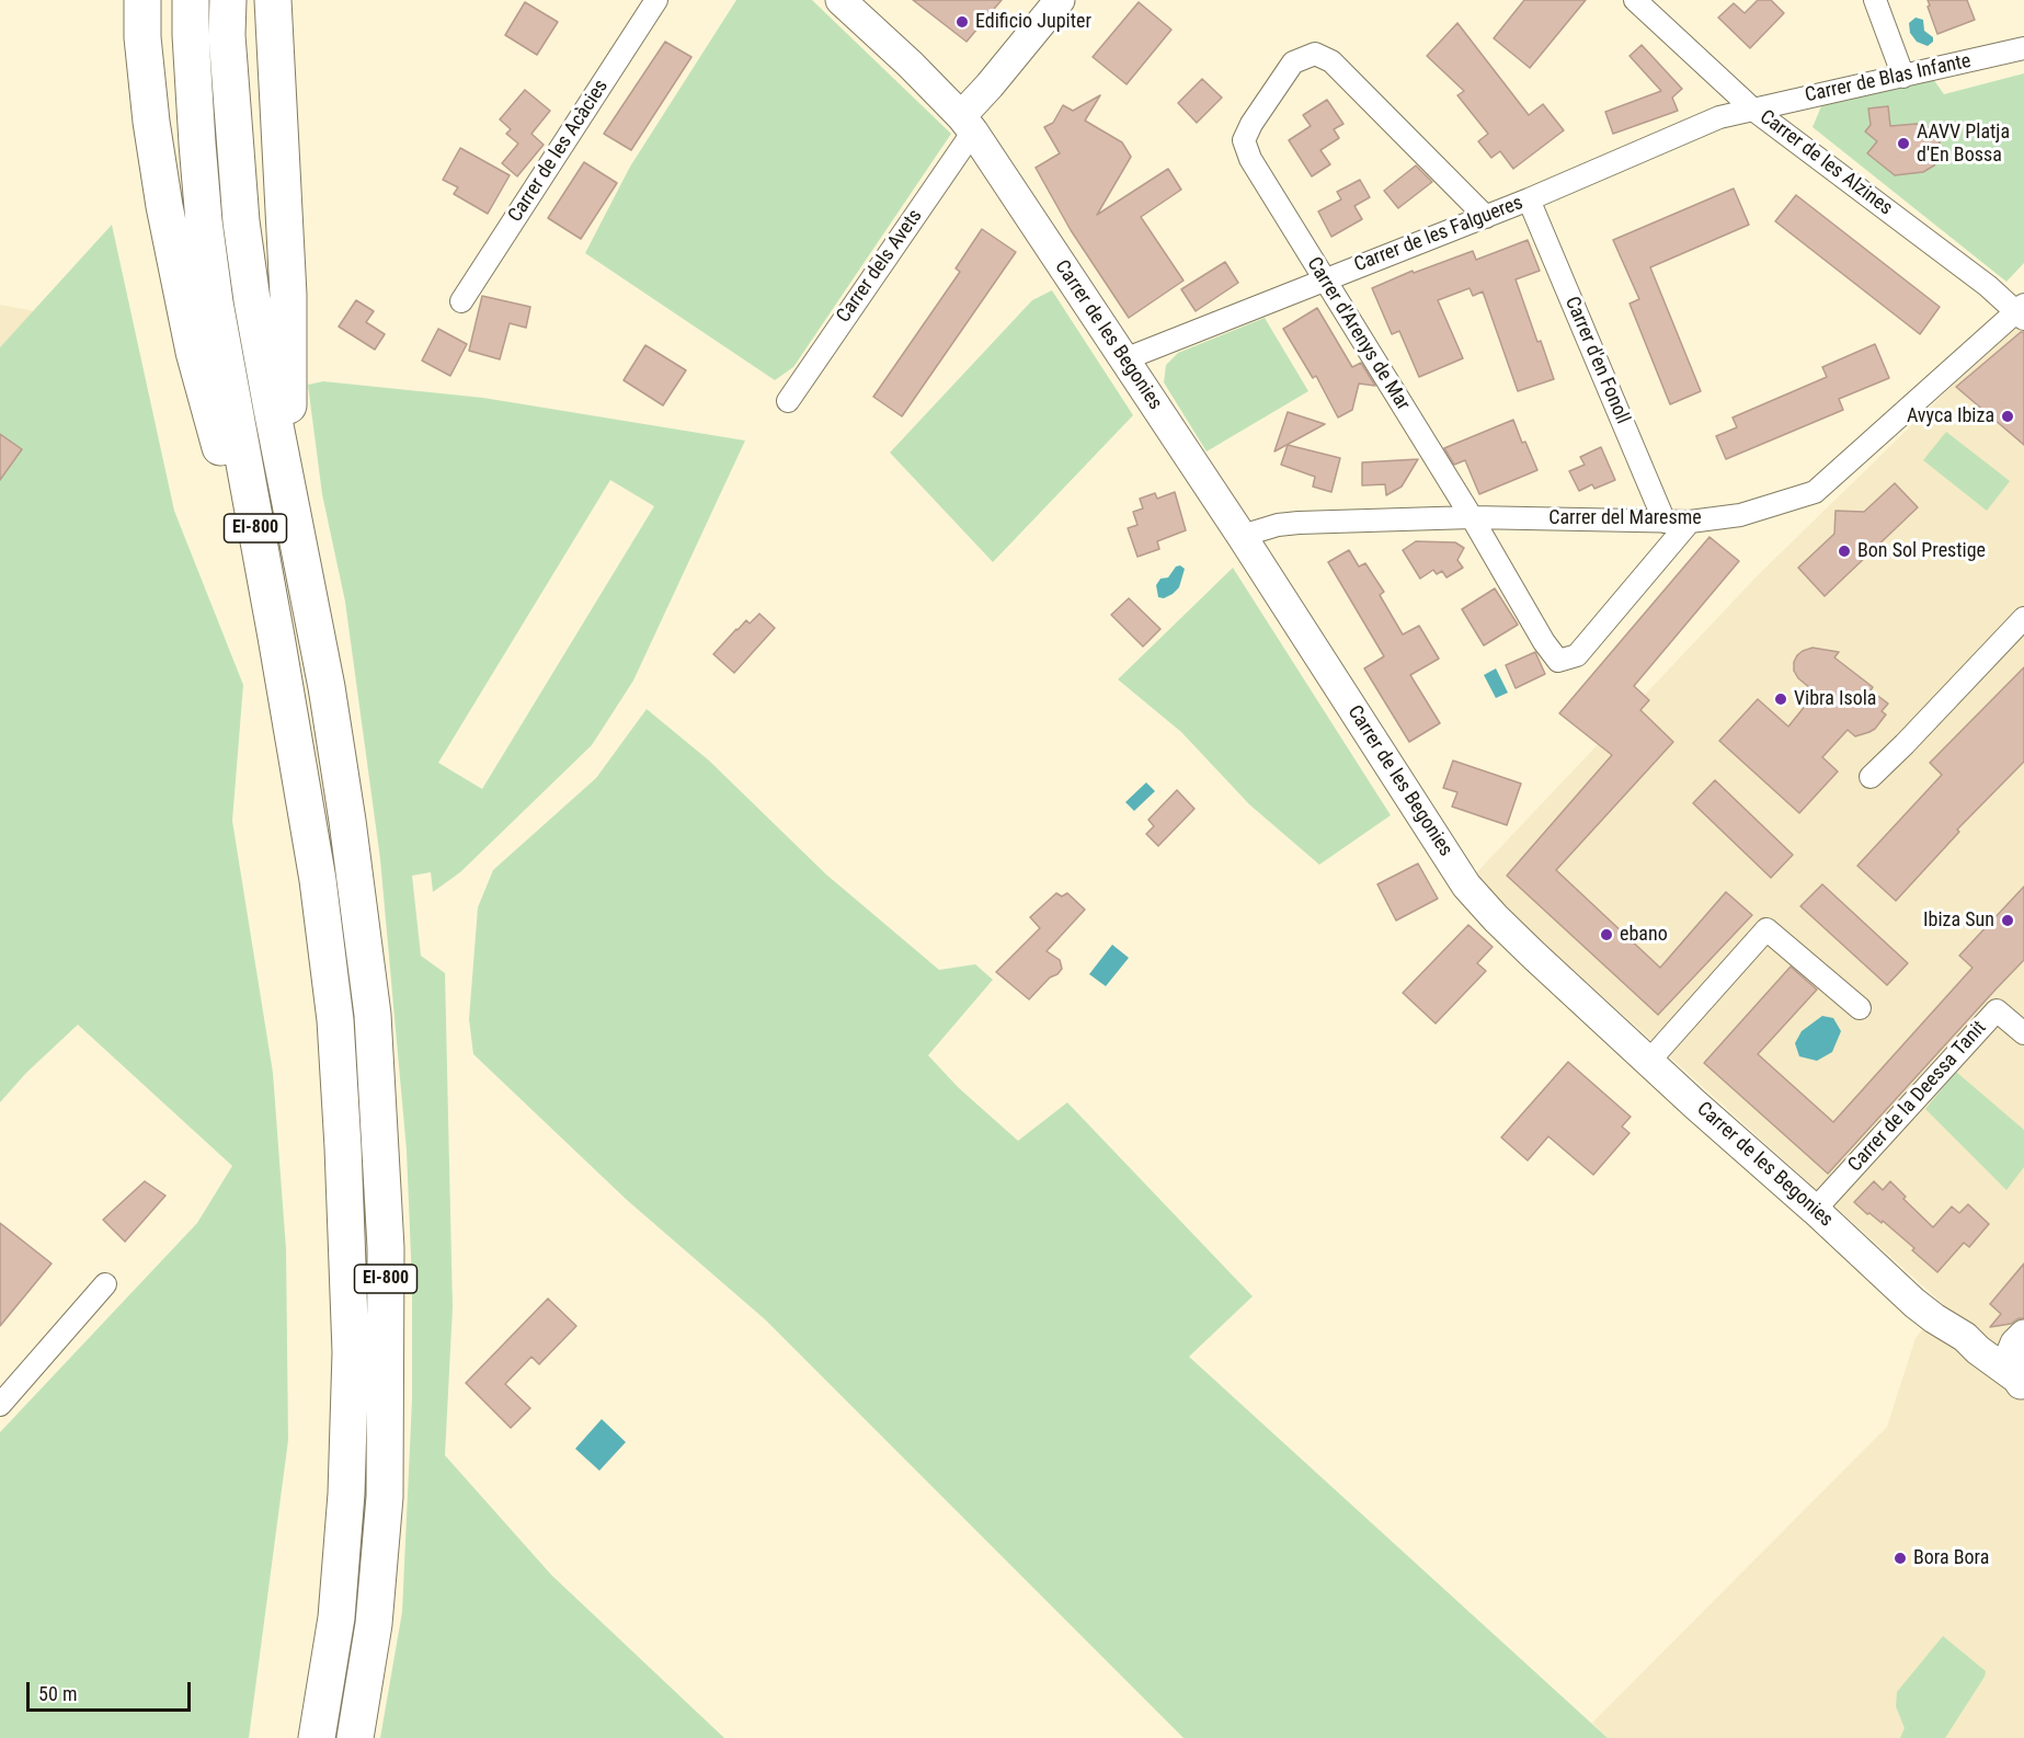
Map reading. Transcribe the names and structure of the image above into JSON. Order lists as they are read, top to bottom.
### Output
{
  "streets": {
    "highway": ["EI-800"],
    "street": [
      "Carrer de Blas Infante",
      "Carrer de les Acàcies",
      "Carrer de les Alzines",
      "Carrer de les Falgueres",
      "Carrer dels Avets",
      "Carrer d'Arenys de Mar",
      "Carrer de les Begonies",
      "Carrer d'en Fonoll",
      "Carrer del Maresme",
      "Carrer de la Deessa Tanit"
    ]
  },
  "crossings": [
    ["Carrer de Blas Infante", "Carrer de les Alzines"],
    ["Carrer de Blas Infante", "Carrer de les Falgueres"],
    ["Carrer de les Alzines", "Carrer de les Falgueres"],
    ["Carrer de les Alzines", "Carrer del Maresme"],
    ["Carrer de les Falgueres", "Carrer d'Arenys de Mar"],
    ["Carrer de les Falgueres", "Carrer de les Begonies"],
    ["Carrer de les Falgueres", "Carrer d'en Fonoll"],
    ["Carrer dels Avets", "Carrer de les Begonies"],
    ["Carrer d'Arenys de Mar", "Carrer del Maresme"],
    ["Carrer de les Begonies", "Carrer del Maresme"],
    ["Carrer de les Begonies", "Carrer de la Deessa Tanit"],
    ["Carrer d'en Fonoll", "Carrer del Maresme"]
  ],
  "places": [
    "Edificio Jupiter",
    "AAVV Platja d'En Bossa",
    "Avyca Ibiza",
    "Bon Sol Prestige",
    "Vibra Isola",
    "Ibiza Sun",
    "ebano",
    "Bora Bora"
  ],
  "scale_bar": "50 m"
}
